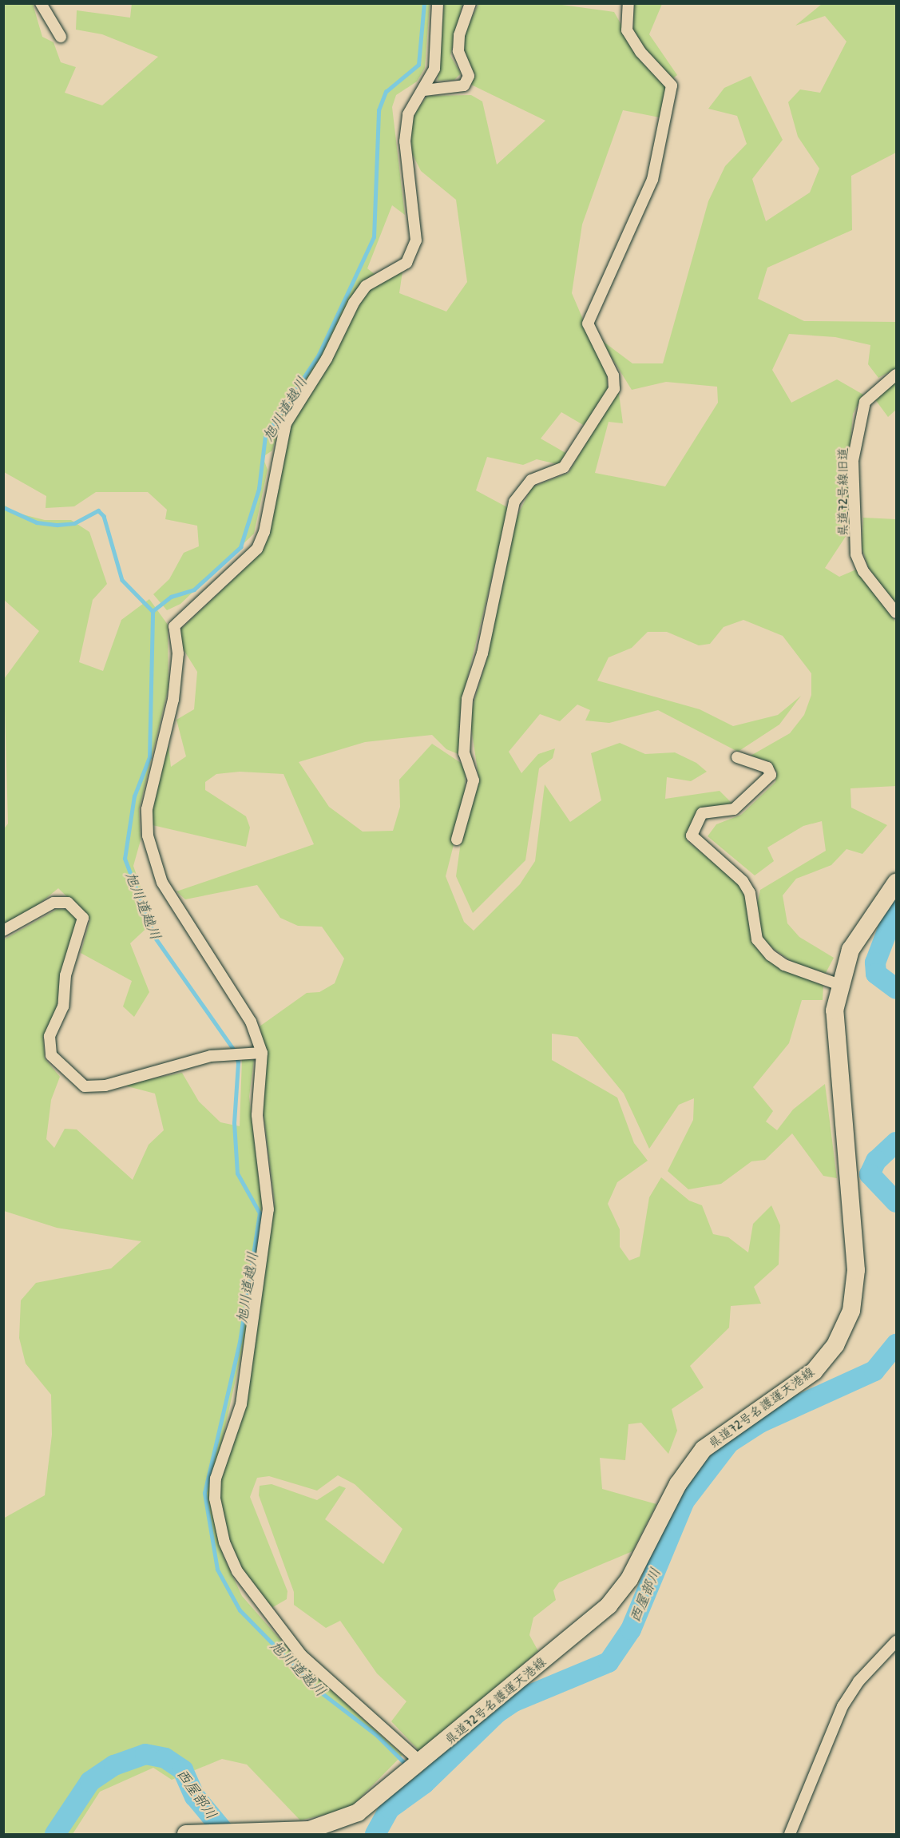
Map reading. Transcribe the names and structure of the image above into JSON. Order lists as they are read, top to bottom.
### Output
{
  "streets": {
    "main road": ["県道72号名護運天港線"],
    "street": ["県道72号線旧道"]
  },
  "water": ["旭川道越川", "西屋部川"]
}
